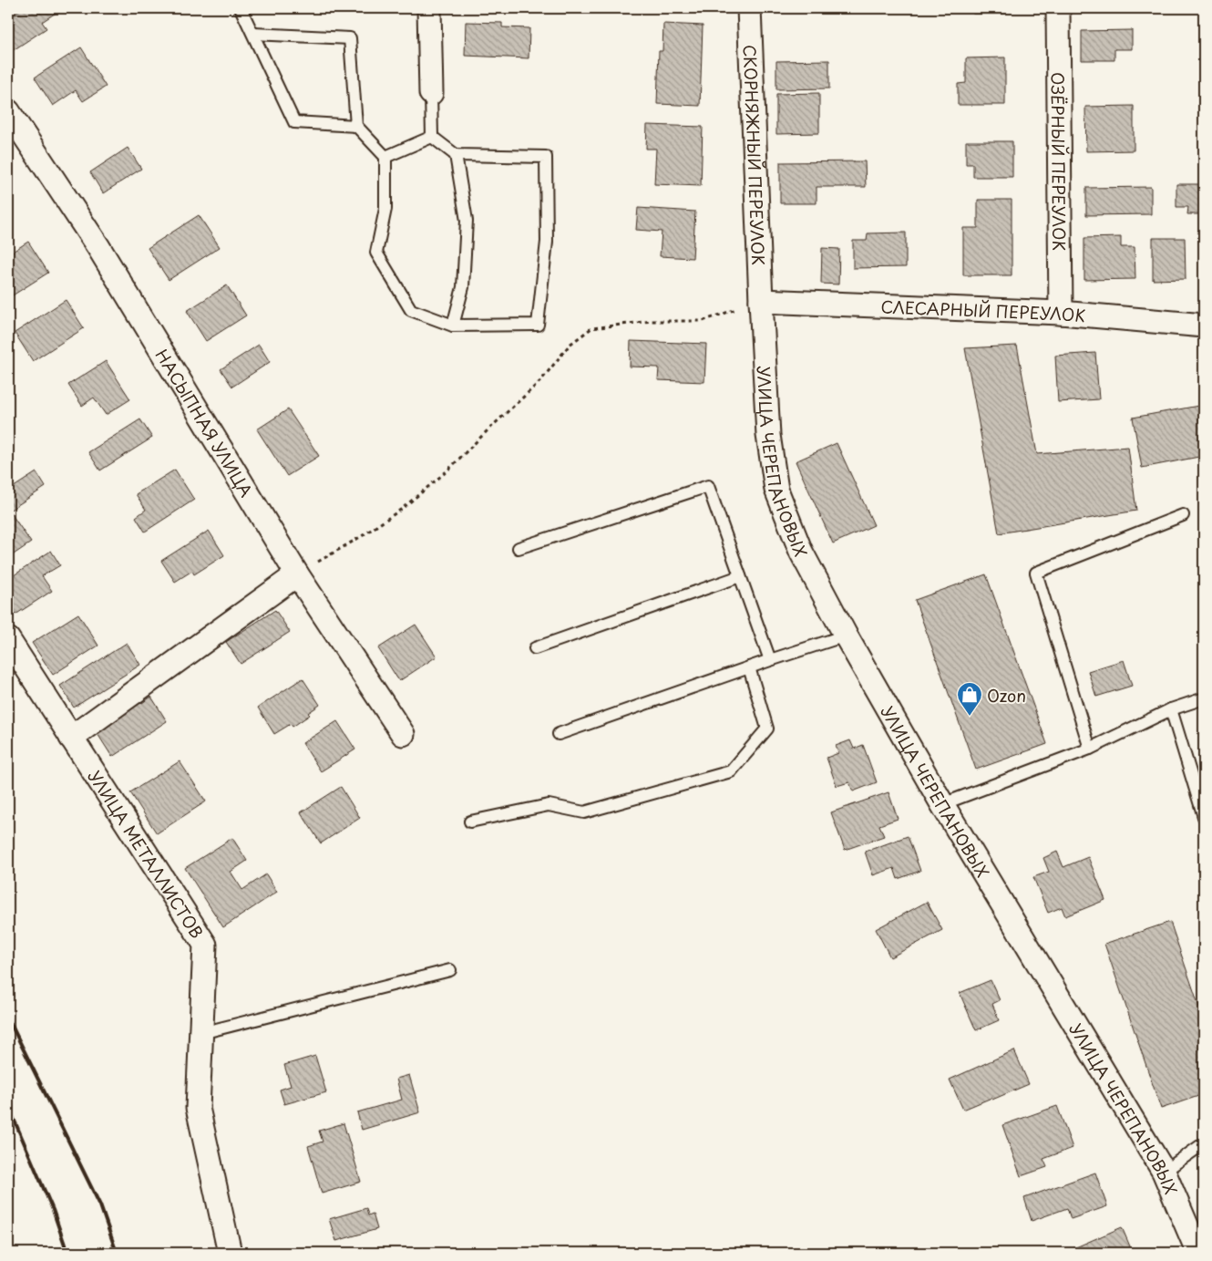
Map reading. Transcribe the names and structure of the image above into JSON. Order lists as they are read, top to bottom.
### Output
{
  "streets": {
    "street": [
      "СКОРНЯЖНЫЙ ПЕРЕУЛОК",
      "ОЗЁРНЫЙ ПЕРЕУЛОК",
      "СЛЕСАРНЫЙ ПЕРЕУЛОК",
      "НАСЫПНАЯ УЛИЦА",
      "УЛИЦА ЧЕРЕПАНОВЫХ",
      "УЛИЦА МЕТАЛЛИСТОВ"
    ]
  },
  "crossings": [
    ["СКОРНЯЖНЫЙ ПЕРЕУЛОК", "СЛЕСАРНЫЙ ПЕРЕУЛОК"],
    ["СКОРНЯЖНЫЙ ПЕРЕУЛОК", "УЛИЦА ЧЕРЕПАНОВЫХ"],
    ["ОЗЁРНЫЙ ПЕРЕУЛОК", "СЛЕСАРНЫЙ ПЕРЕУЛОК"],
    ["СЛЕСАРНЫЙ ПЕРЕУЛОК", "УЛИЦА ЧЕРЕПАНОВЫХ"]
  ],
  "places": {
    "shop": ["Ozon"]
  }
}
